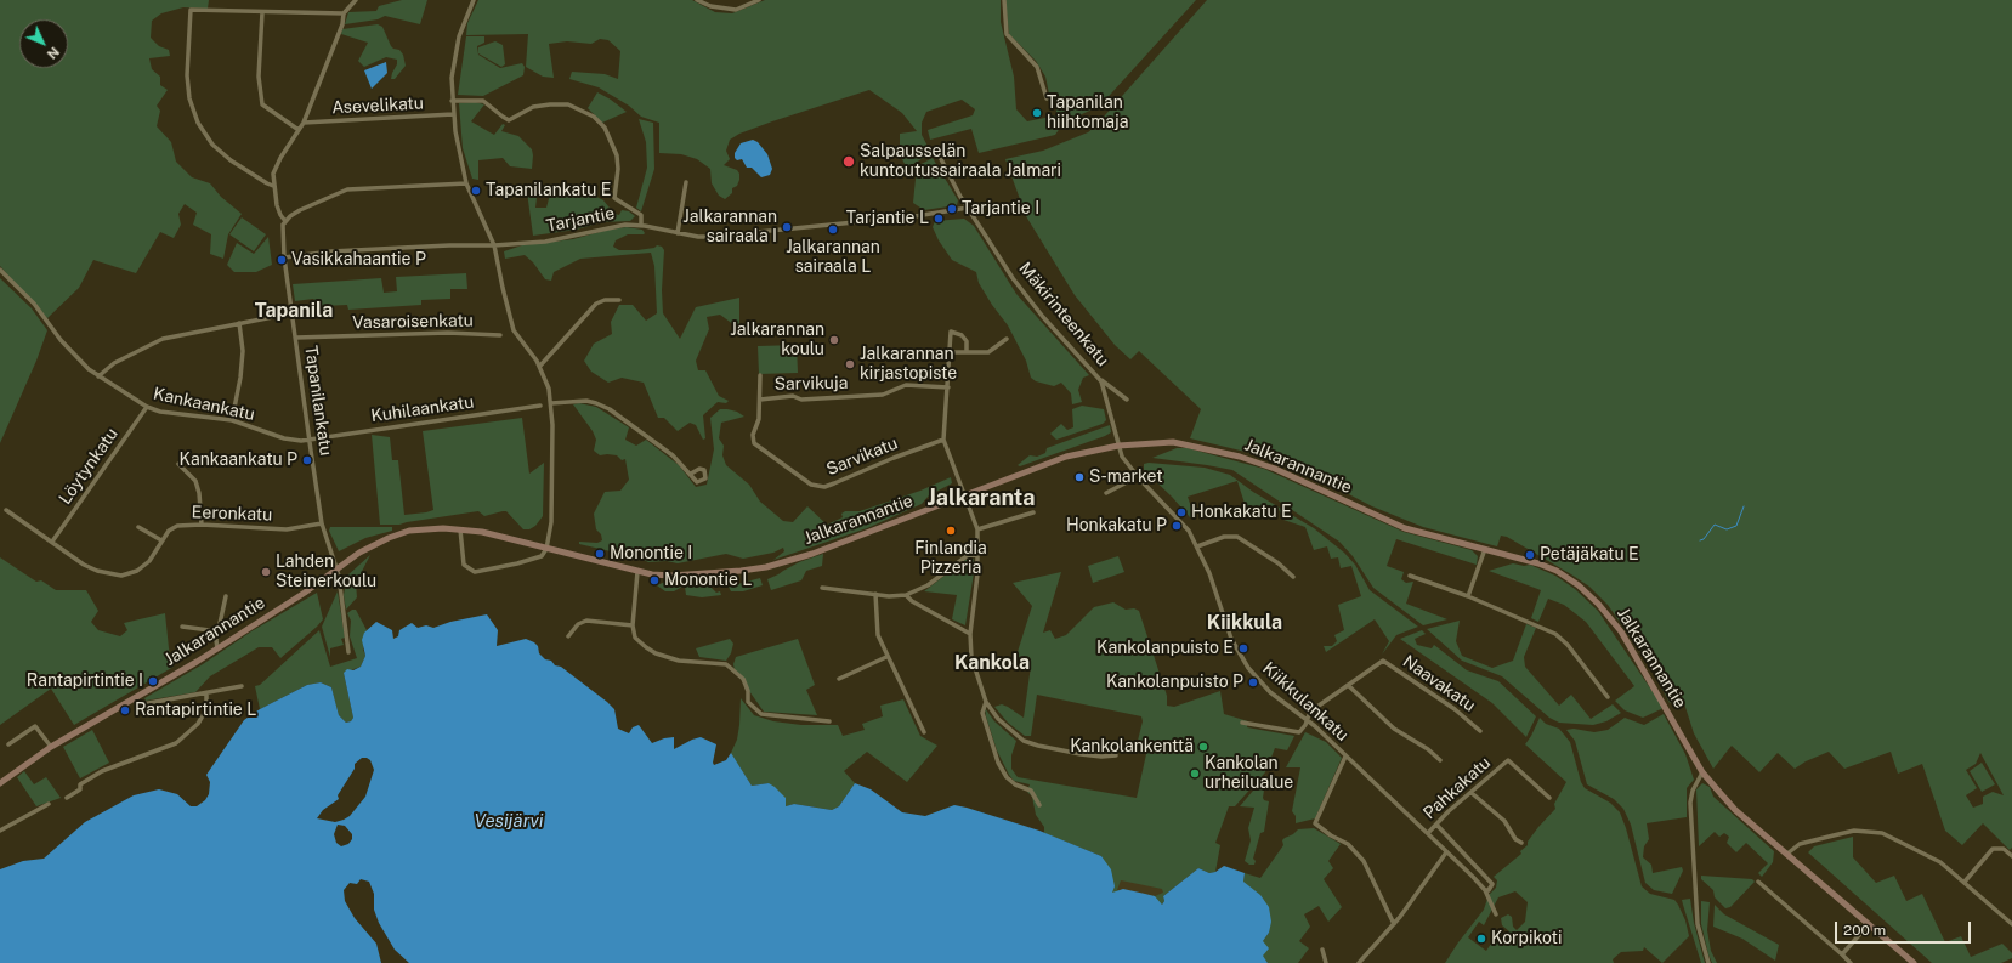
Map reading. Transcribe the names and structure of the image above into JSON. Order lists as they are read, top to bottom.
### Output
{
  "streets": {
    "main road": ["Jalkarannantie"],
    "street": [
      "Asevelikatu",
      "Tarjantie",
      "Mäkirinteenkatu",
      "Vasaroisenkatu",
      "Sarvikuja",
      "Tapanilankatu",
      "Kankaankatu",
      "Kuhilaankatu",
      "Sarvikatu",
      "Löytynkatu",
      "Eeronkatu",
      "Naavakatu",
      "Kiikkulankatu",
      "Pahkakatu"
    ]
  },
  "crossings": [
    ["Tarjantie", "Mäkirinteenkatu"],
    ["Tarjantie", "Tapanilankatu"],
    ["Mäkirinteenkatu", "Jalkarannantie"],
    ["Mäkirinteenkatu", "Kiikkulankatu"],
    ["Vasaroisenkatu", "Tapanilankatu"],
    ["Sarvikuja", "Sarvikatu"],
    ["Tapanilankatu", "Kankaankatu"],
    ["Tapanilankatu", "Kuhilaankatu"],
    ["Tapanilankatu", "Jalkarannantie"],
    ["Tapanilankatu", "Eeronkatu"],
    ["Kankaankatu", "Kuhilaankatu"],
    ["Kankaankatu", "Löytynkatu"],
    ["Löytynkatu", "Eeronkatu"],
    ["Jalkarannantie", "Kiikkulankatu"],
    ["Naavakatu", "Kiikkulankatu"],
    ["Kiikkulankatu", "Pahkakatu"]
  ],
  "districts": [
    "Tapanila",
    "Jalkaranta",
    "Kiikkula",
    "Kankola"
  ],
  "water": ["Vesijärvi"],
  "places": [
    "Tapanilan hiihtomaja",
    "Salpausselän kuntoutussairaala Jalmari",
    "Tapanilankatu E",
    "Tarjantie I",
    "Tarjantie L",
    "Jalkarannan sairaala I",
    "Jalkarannan sairaala L",
    "Vasikkahaantie P",
    "Jalkarannan koulu",
    "Jalkarannan kirjastopiste",
    "Kankaankatu P",
    "S-market",
    "Honkakatu E",
    "Honkakatu P",
    "Finlandia Pizzeria",
    "Monontie I",
    "Petäjäkatu E",
    "Lahden Steinerkoulu",
    "Monontie L",
    "Kankolanpuisto E",
    "Rantapirtintie I",
    "Kankolanpuisto P",
    "Rantapirtintie L",
    "Kankolankenttä",
    "Kankolan urheilualue",
    "Korpikoti"
  ],
  "scale_bar": "200 m",
  "north": "bottom right"
}
